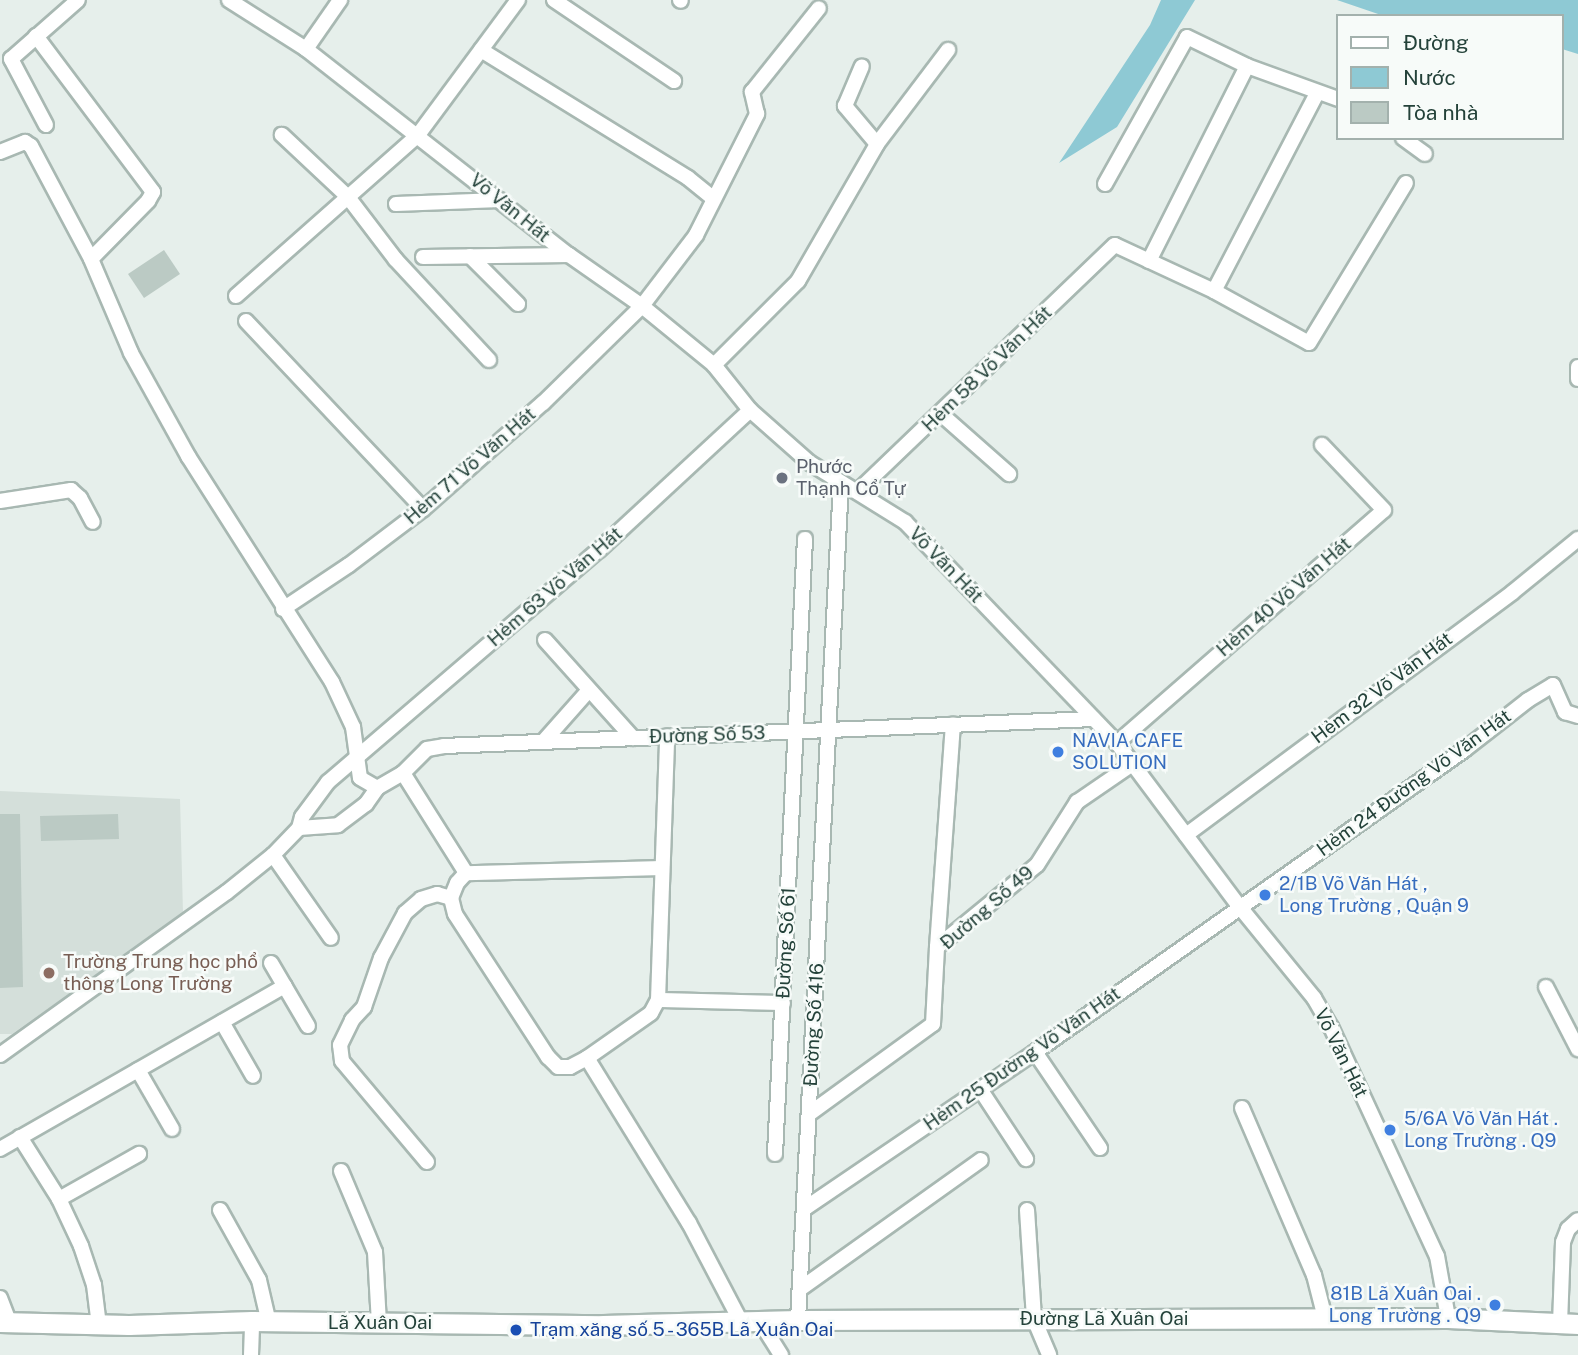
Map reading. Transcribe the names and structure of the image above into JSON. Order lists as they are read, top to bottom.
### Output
{
  "streets": {
    "main road": ["Đường Lã Xuân Oai", "Lã Xuân Oai"],
    "street": [
      "Võ Văn Hát",
      "Hẻm 58 Võ Văn Hát",
      "Hẻm 71 Võ Văn Hát",
      "Hẻm 63 Võ Văn Hát",
      "Hẻm 40 Võ Văn Hát",
      "Hẻm 32 Võ Văn Hát",
      "Đường Số 53",
      "Hẻm 24 Đường Võ Văn Hát",
      "Đường Số 49",
      "Đường Số 61",
      "Đường Số 416",
      "Hẻm 25 Đường Võ Văn Hát"
    ]
  },
  "crossings": [
    ["Võ Văn Hát", "Hẻm 58 Võ Văn Hát"],
    ["Võ Văn Hát", "Hẻm 71 Võ Văn Hát"],
    ["Võ Văn Hát", "Hẻm 63 Võ Văn Hát"],
    ["Võ Văn Hát", "Hẻm 40 Võ Văn Hát"],
    ["Võ Văn Hát", "Hẻm 32 Võ Văn Hát"],
    ["Võ Văn Hát", "Đường Số 53"],
    ["Võ Văn Hát", "Hẻm 24 Đường Võ Văn Hát"],
    ["Võ Văn Hát", "Đường Số 49"],
    ["Võ Văn Hát", "Đường Số 416"],
    ["Võ Văn Hát", "Hẻm 25 Đường Võ Văn Hát"],
    ["Võ Văn Hát", "Đường Lã Xuân Oai"],
    ["Hẻm 63 Võ Văn Hát", "Đường Số 53"],
    ["Đường Số 53", "Đường Số 61"],
    ["Đường Số 53", "Đường Số 416"],
    ["Hẻm 24 Đường Võ Văn Hát", "Hẻm 25 Đường Võ Văn Hát"],
    ["Đường Số 49", "Đường Số 416"],
    ["Đường Số 416", "Hẻm 25 Đường Võ Văn Hát"],
    ["Đường Số 416", "Đường Lã Xuân Oai"],
    ["Đường Lã Xuân Oai", "Lã Xuân Oai"]
  ],
  "places": [
    "Phước Thạnh Cổ Tự",
    "NAVIA CAFE SOLUTION",
    "2/1B Võ Văn Hát , Long Trường , Quận 9",
    "Trường Trung học phổ thông Long Trường",
    "5/6A Võ Văn Hát . Long Trường . Q9",
    "81B Lã Xuân Oai . Long Trường . Q9",
    "Trạm xăng số 5 - 365B Lã Xuân Oai"
  ],
  "legend": ["Đường", "Nước", "Tòa nhà"]
}
